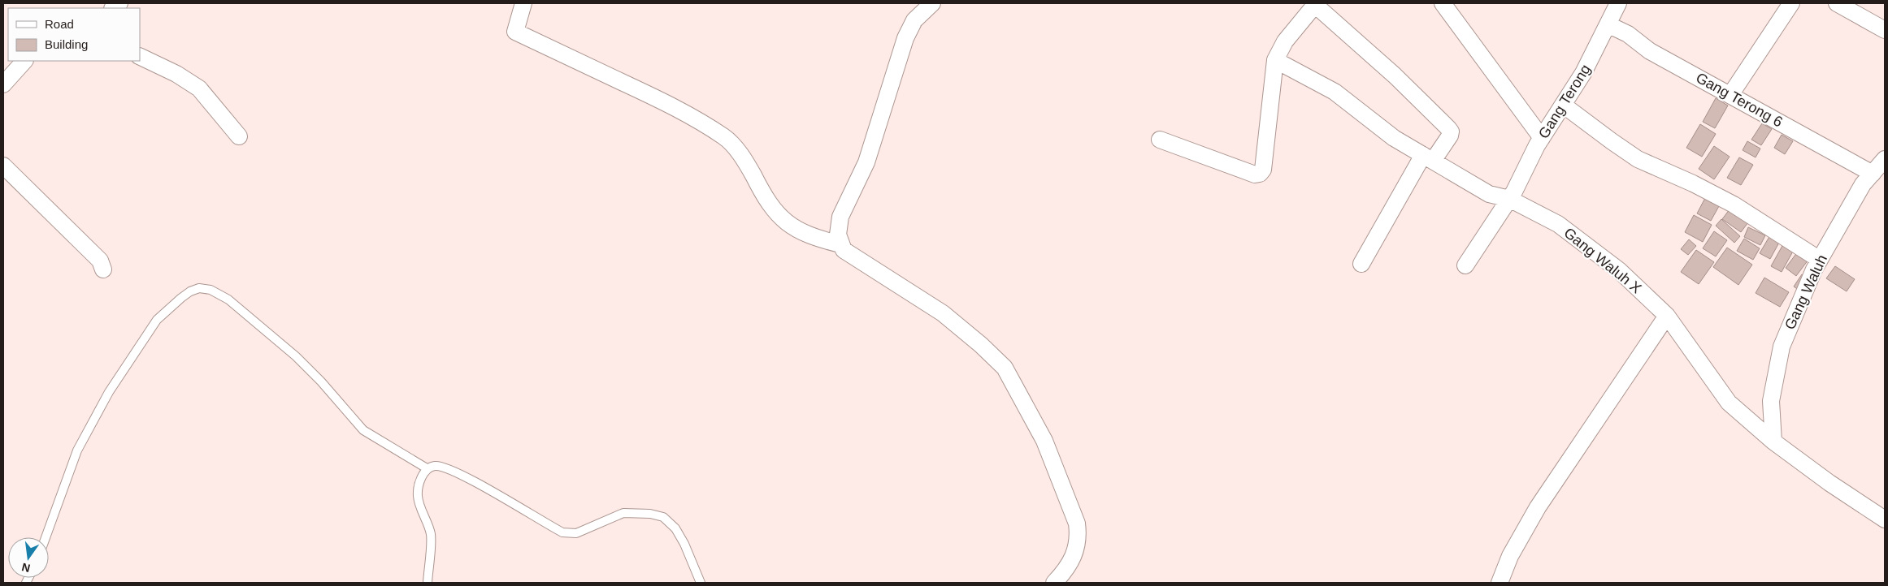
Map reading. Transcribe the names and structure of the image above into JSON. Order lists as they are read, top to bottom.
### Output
{
  "streets": {
    "street": [
      "Gang Terong 6",
      "Gang Terong",
      "Gang Waluh X",
      "Gang Waluh"
    ]
  },
  "crossings": [
    ["Gang Terong 6", "Gang Terong"],
    ["Gang Terong 6", "Gang Waluh"],
    ["Gang Terong", "Gang Waluh X"],
    ["Gang Waluh X", "Gang Waluh"]
  ],
  "legend": ["Road", "Building"],
  "north": "bottom"
}
